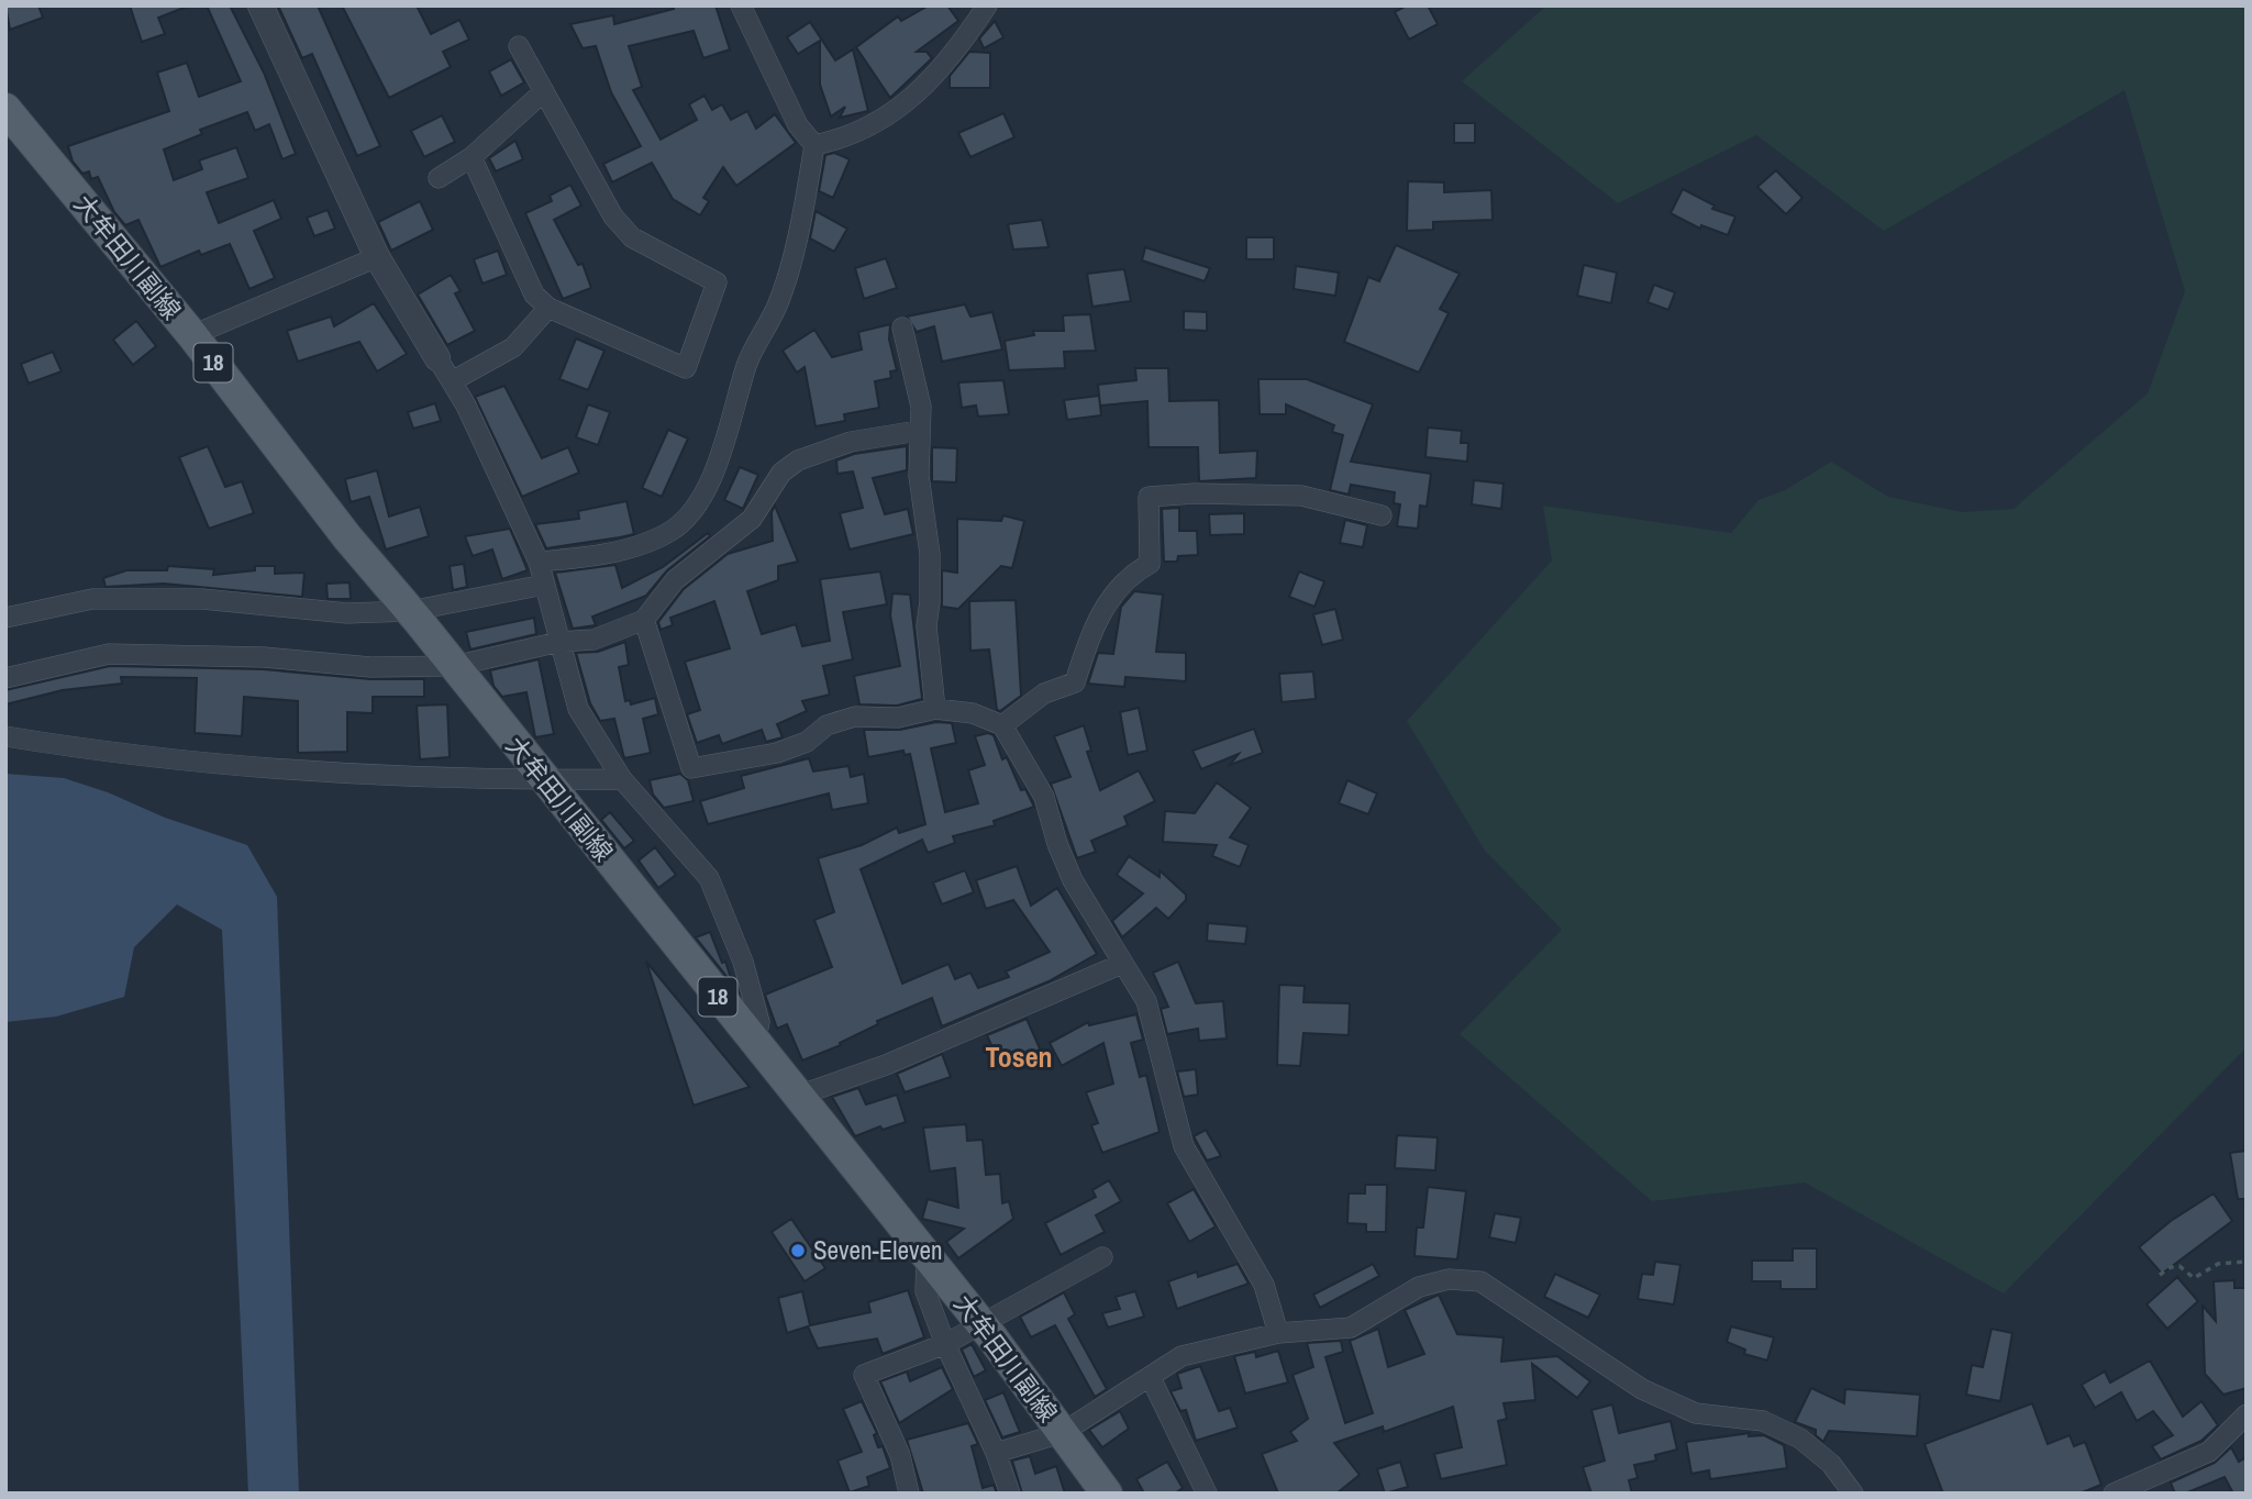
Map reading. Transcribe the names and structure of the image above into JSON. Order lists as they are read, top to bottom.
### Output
{
  "streets": {
    "main road": ["大牟田川副線", "18"]
  },
  "districts": ["Tosen"],
  "places": ["Seven-Eleven"]
}
